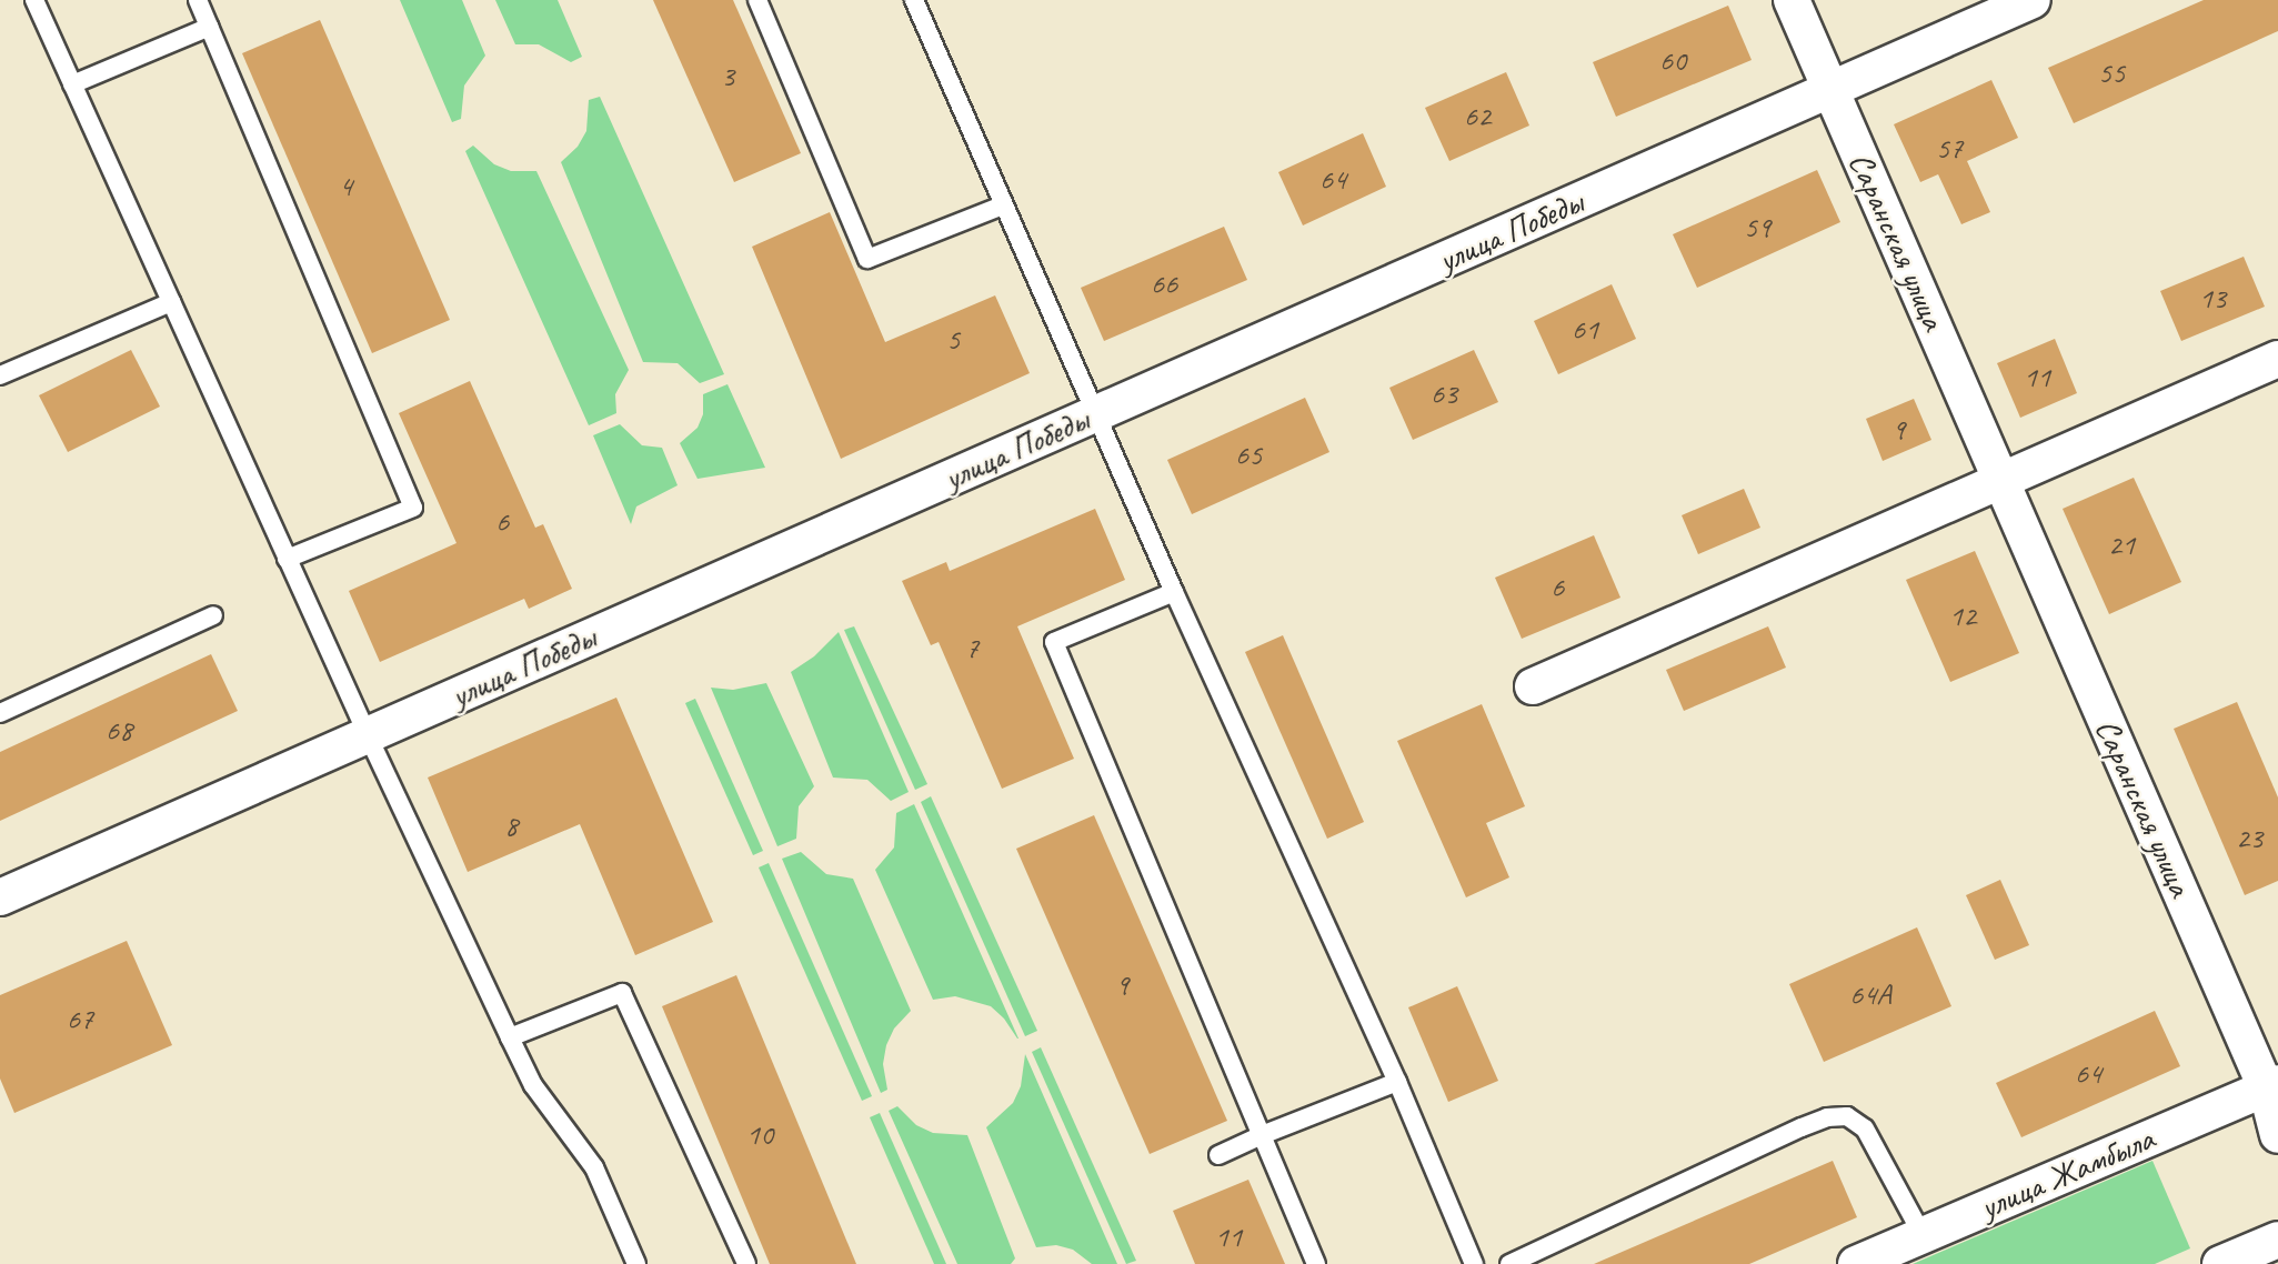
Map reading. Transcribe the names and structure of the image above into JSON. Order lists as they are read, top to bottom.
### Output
{
  "streets": {
    "street": ["улица Победы", "Саранская улица", "улица Жамбыла"]
  },
  "crossings": [
    ["улица Победы", "Саранская улица"],
    ["Саранская улица", "улица Жамбыла"]
  ],
  "house_numbers": [
    "60",
    "55",
    "3",
    "62",
    "57",
    "64",
    "4",
    "59",
    "66",
    "13",
    "61",
    "5",
    "11",
    "63",
    "9",
    "65",
    "6",
    "21",
    "6",
    "12",
    "7",
    "68",
    "8",
    "23",
    "9",
    "64А",
    "67",
    "64",
    "10",
    "11"
  ]
}
